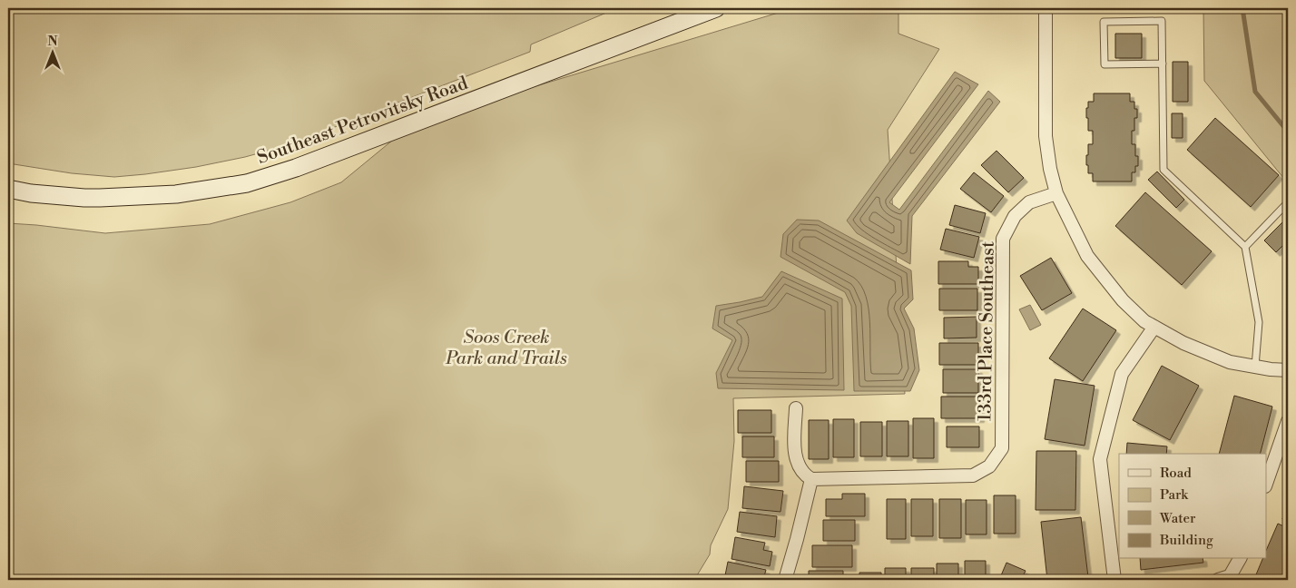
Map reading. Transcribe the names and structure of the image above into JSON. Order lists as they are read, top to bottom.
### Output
{
  "streets": {
    "main road": ["Southeast Petrovitsky Road"],
    "street": ["133rd Place Southeast"]
  },
  "parks": ["Soos Creek Park and Trails"],
  "legend": [
    "Road",
    "Park",
    "Water",
    "Building"
  ],
  "north": "top"
}
